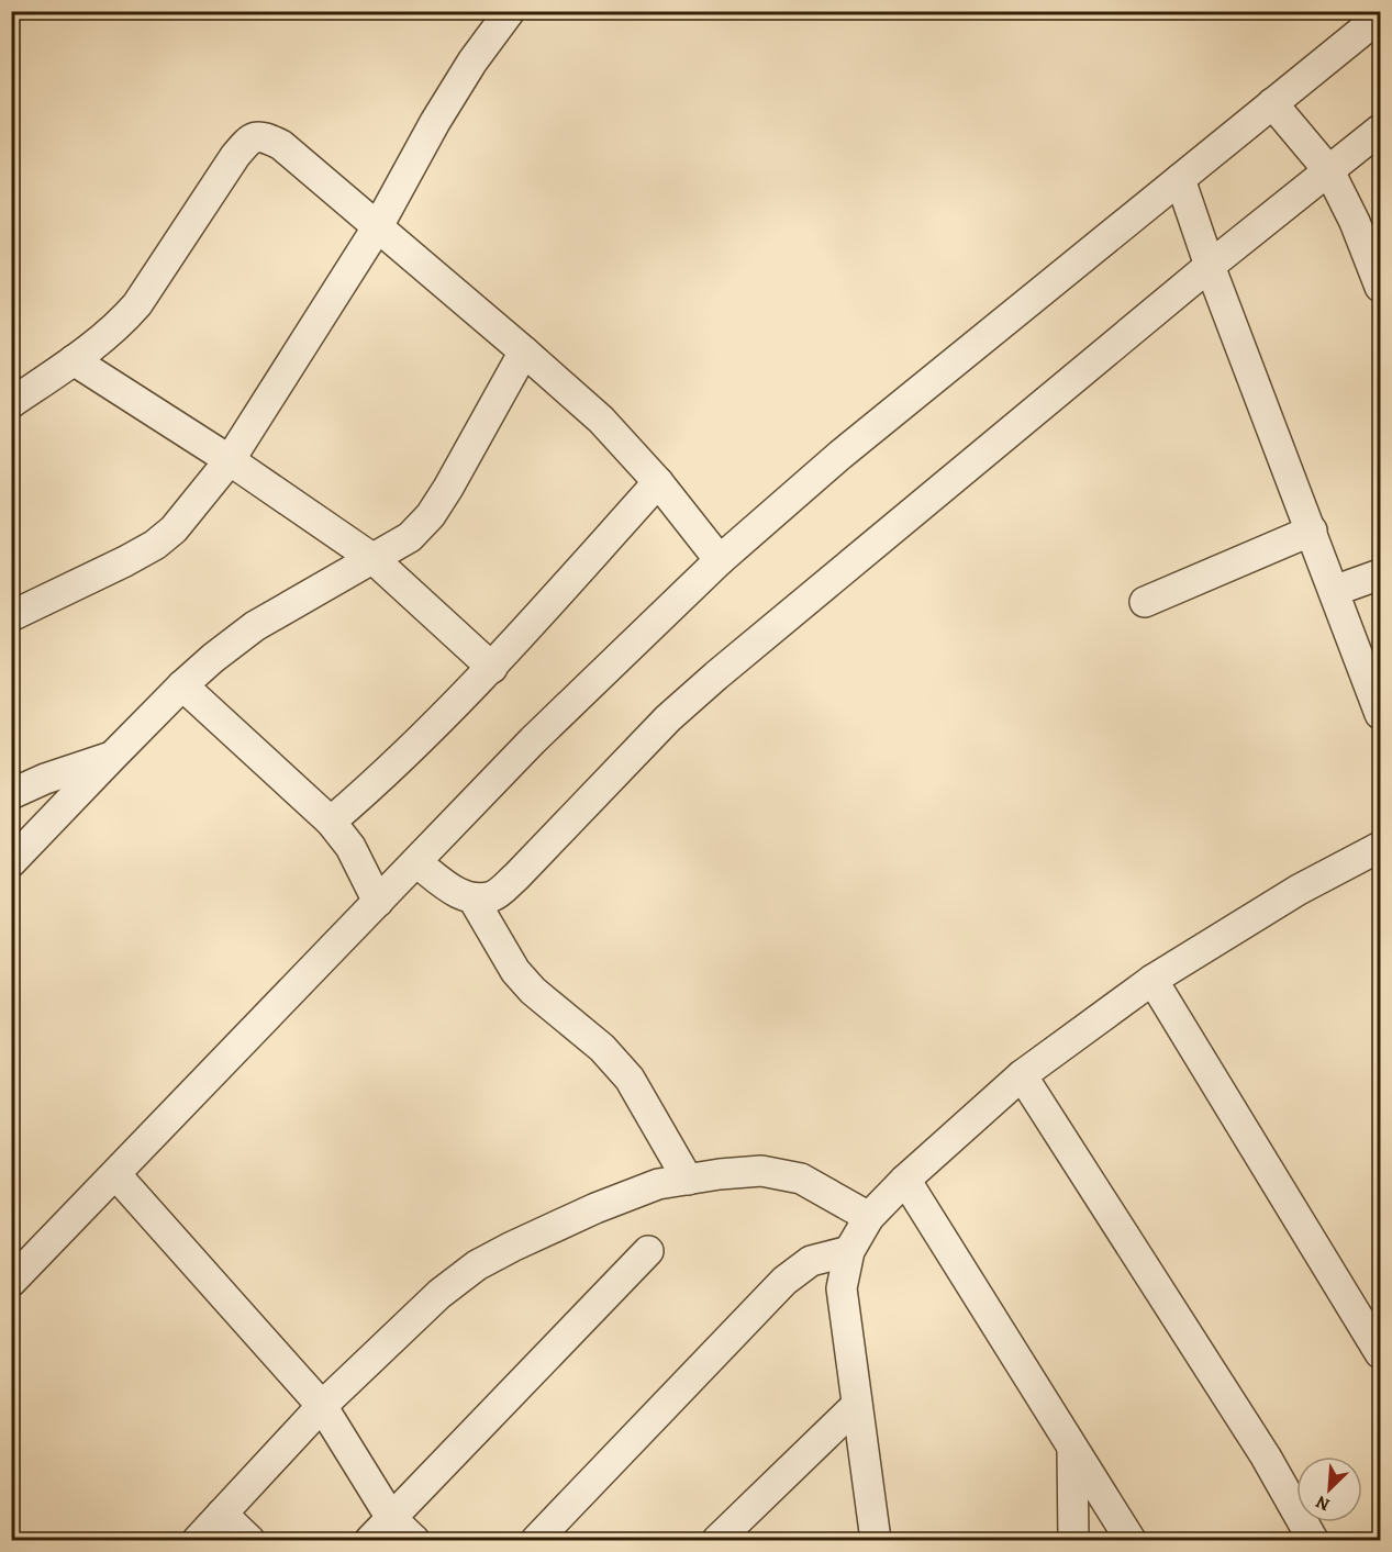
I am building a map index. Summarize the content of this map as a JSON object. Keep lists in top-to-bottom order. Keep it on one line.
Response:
{"north":"bottom left"}
